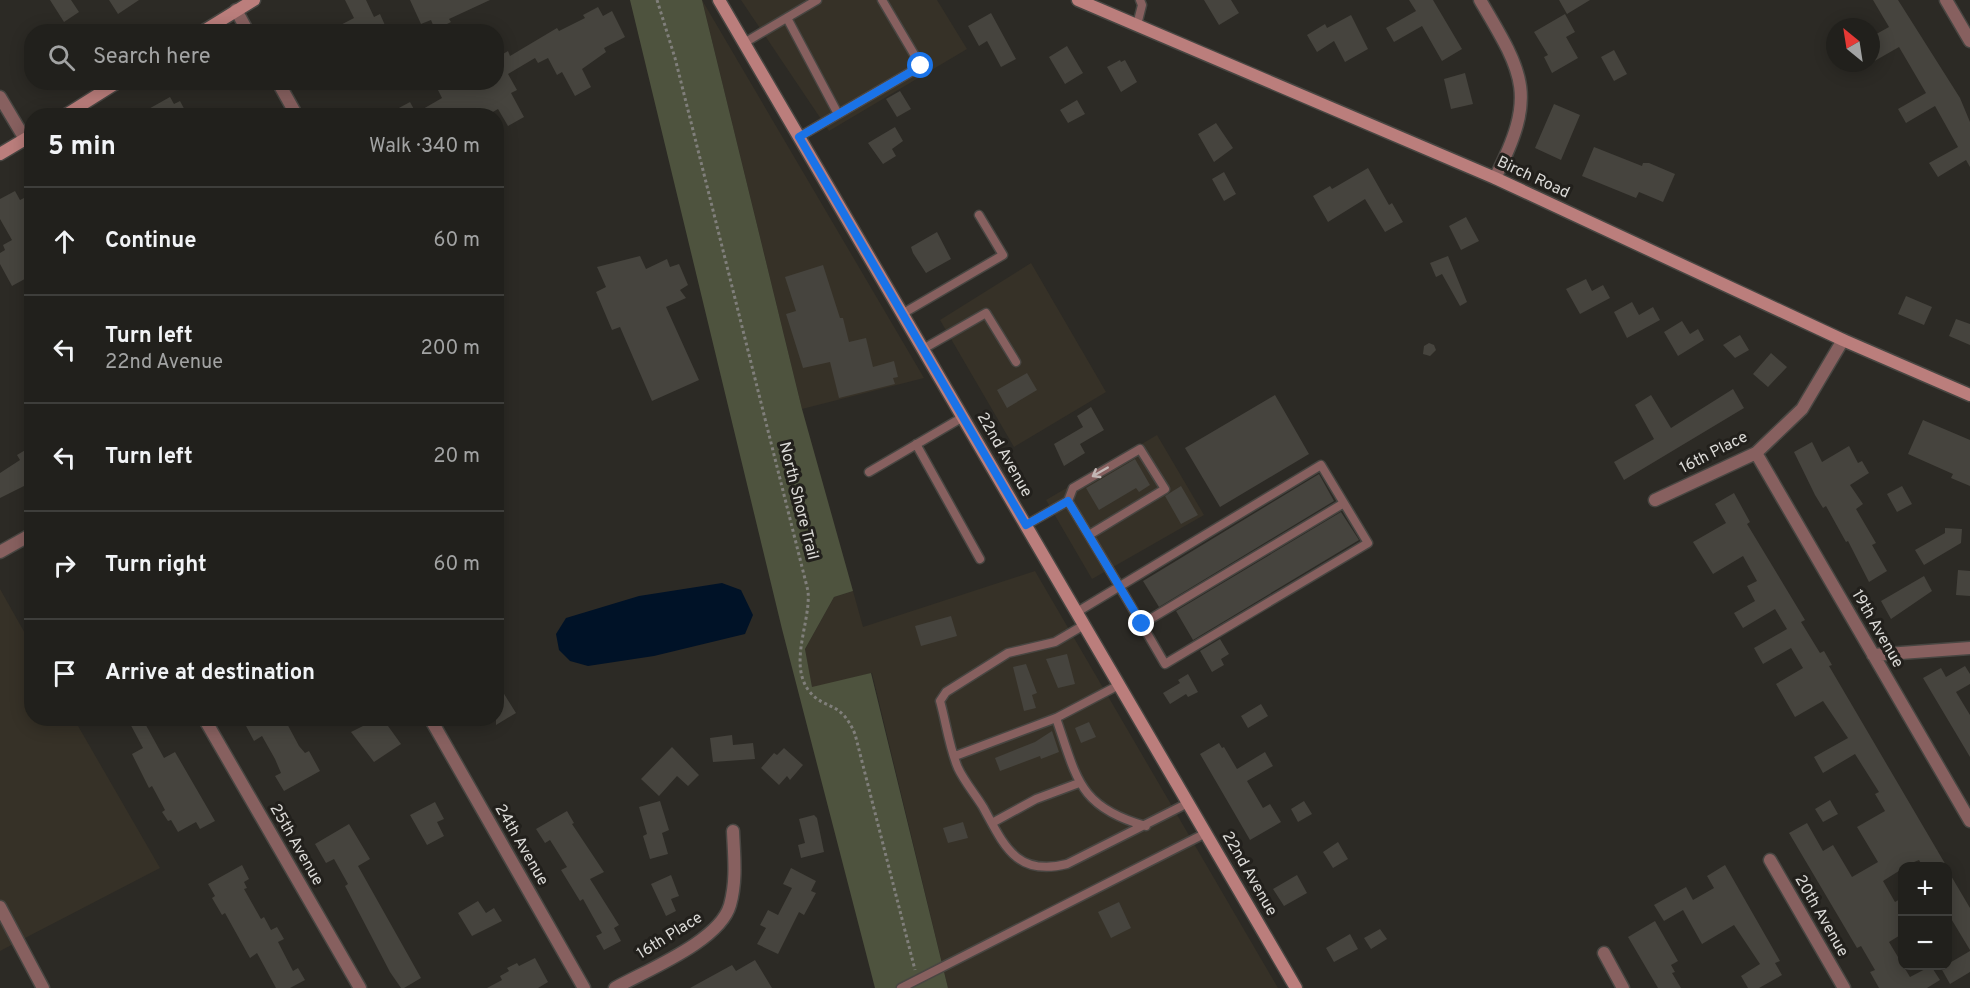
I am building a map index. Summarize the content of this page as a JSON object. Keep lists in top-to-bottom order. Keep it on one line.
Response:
{"streets":{"street":["Birch Road","16th Place","22nd Avenue","19th Avenue","25th Avenue","24th Avenue","20th Avenue"],"path":["North Shore Trail"]},"crossings":[["Birch Road","16th Place"],["16th Place","19th Avenue"]],"north":"top left","page":{"search":"Search here","heading":["5 min","Walk · 340 m"],"list":[["Continue","60 m"],["Turn left","22nd Avenue","200 m"],["Turn left","20 m"],["Turn right","60 m"],"Arrive at destination"],"map_buttons":["+","−"]}}
